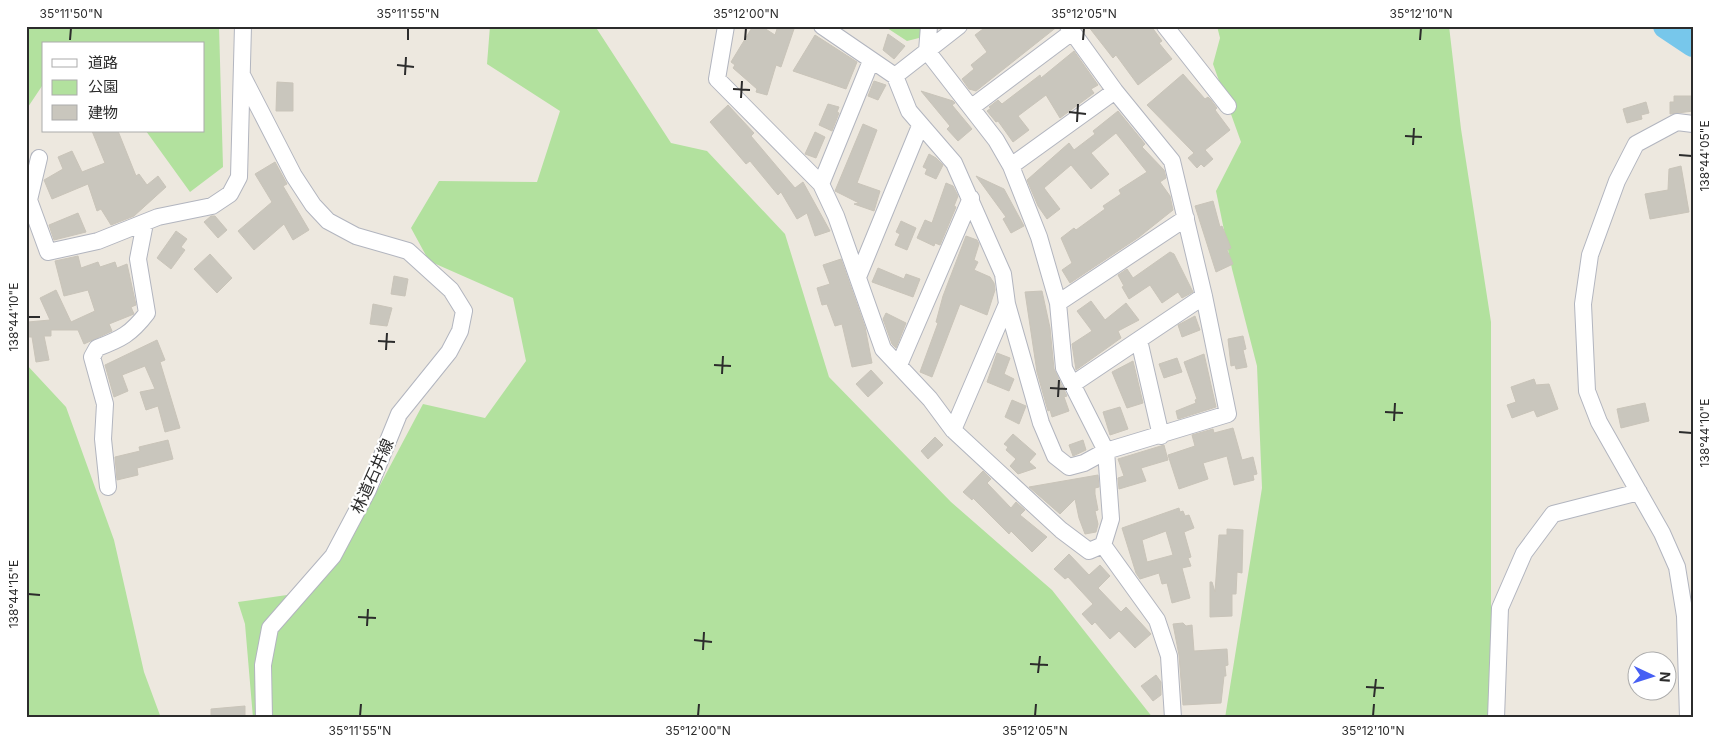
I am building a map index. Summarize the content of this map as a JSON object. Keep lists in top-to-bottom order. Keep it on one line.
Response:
{"streets":{"street":["林道石井線"]},"legend":["道路","公園","建物"],"north":"right","coordinates":["35°11'50\"N","35°11'55\"N","35°12'00\"N","35°12'05\"N","35°12'10\"N","138°44'05\"E","138°44'10\"E","138°44'15\"E"]}
